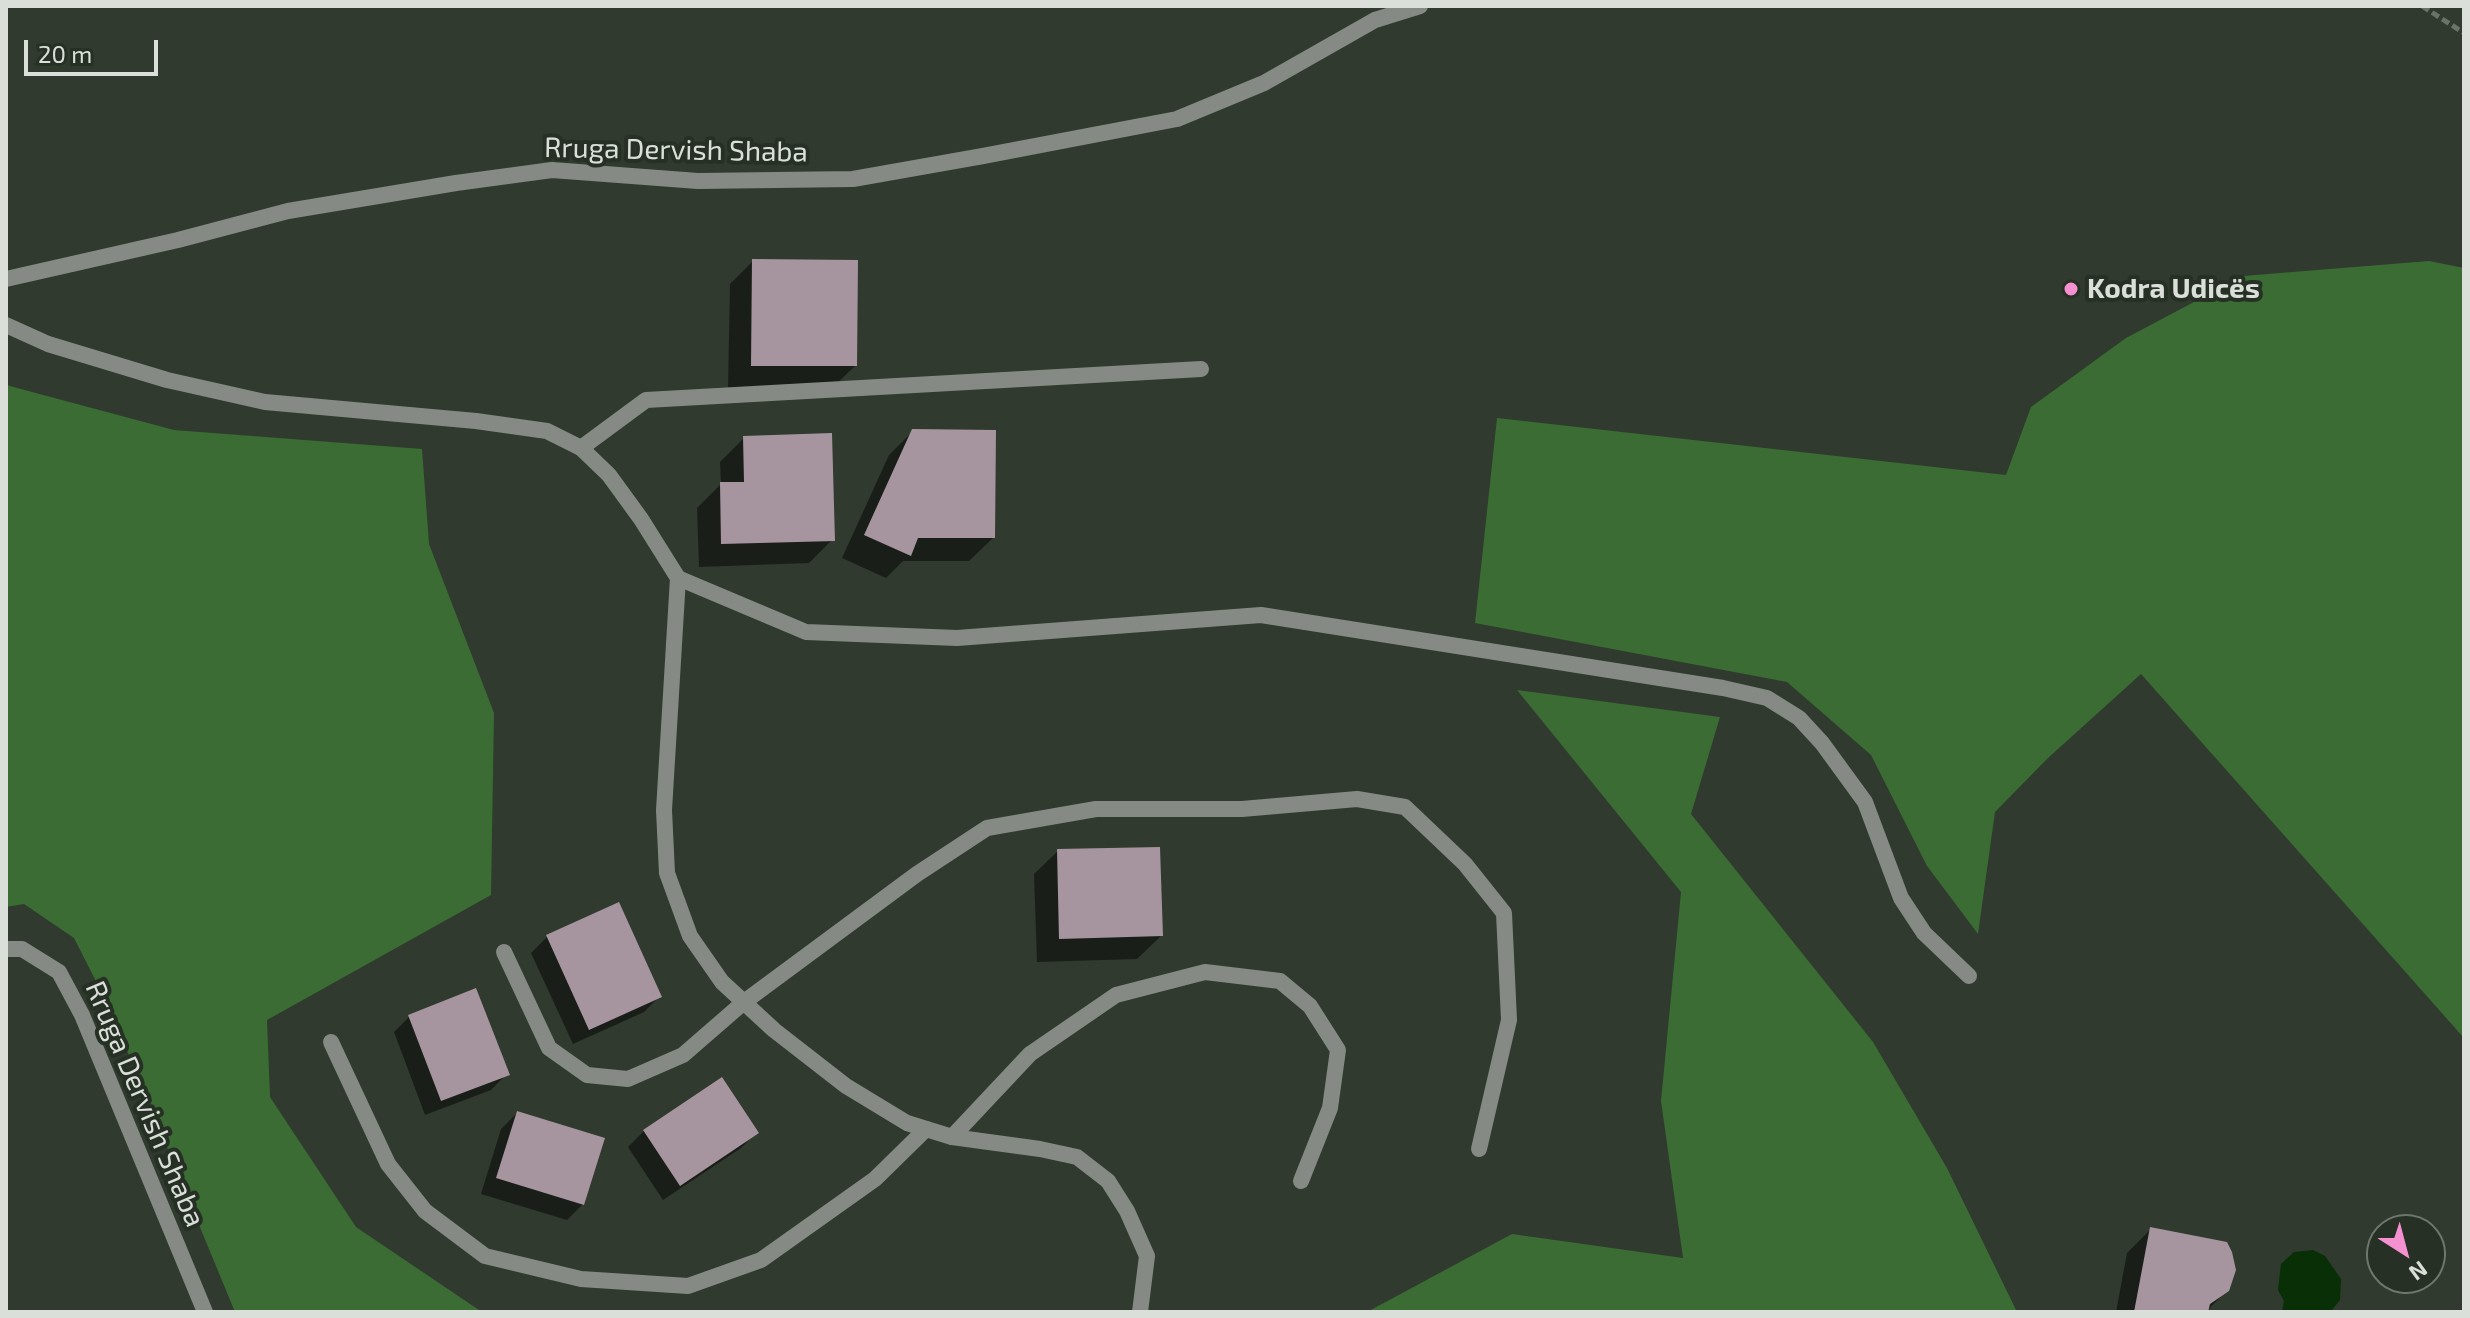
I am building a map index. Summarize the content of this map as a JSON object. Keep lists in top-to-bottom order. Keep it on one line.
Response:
{"streets":{"street":["Rruga Dervish Shaba"]},"places":["Kodra Udicës"],"scale_bar":"20 m","north":"bottom right"}
